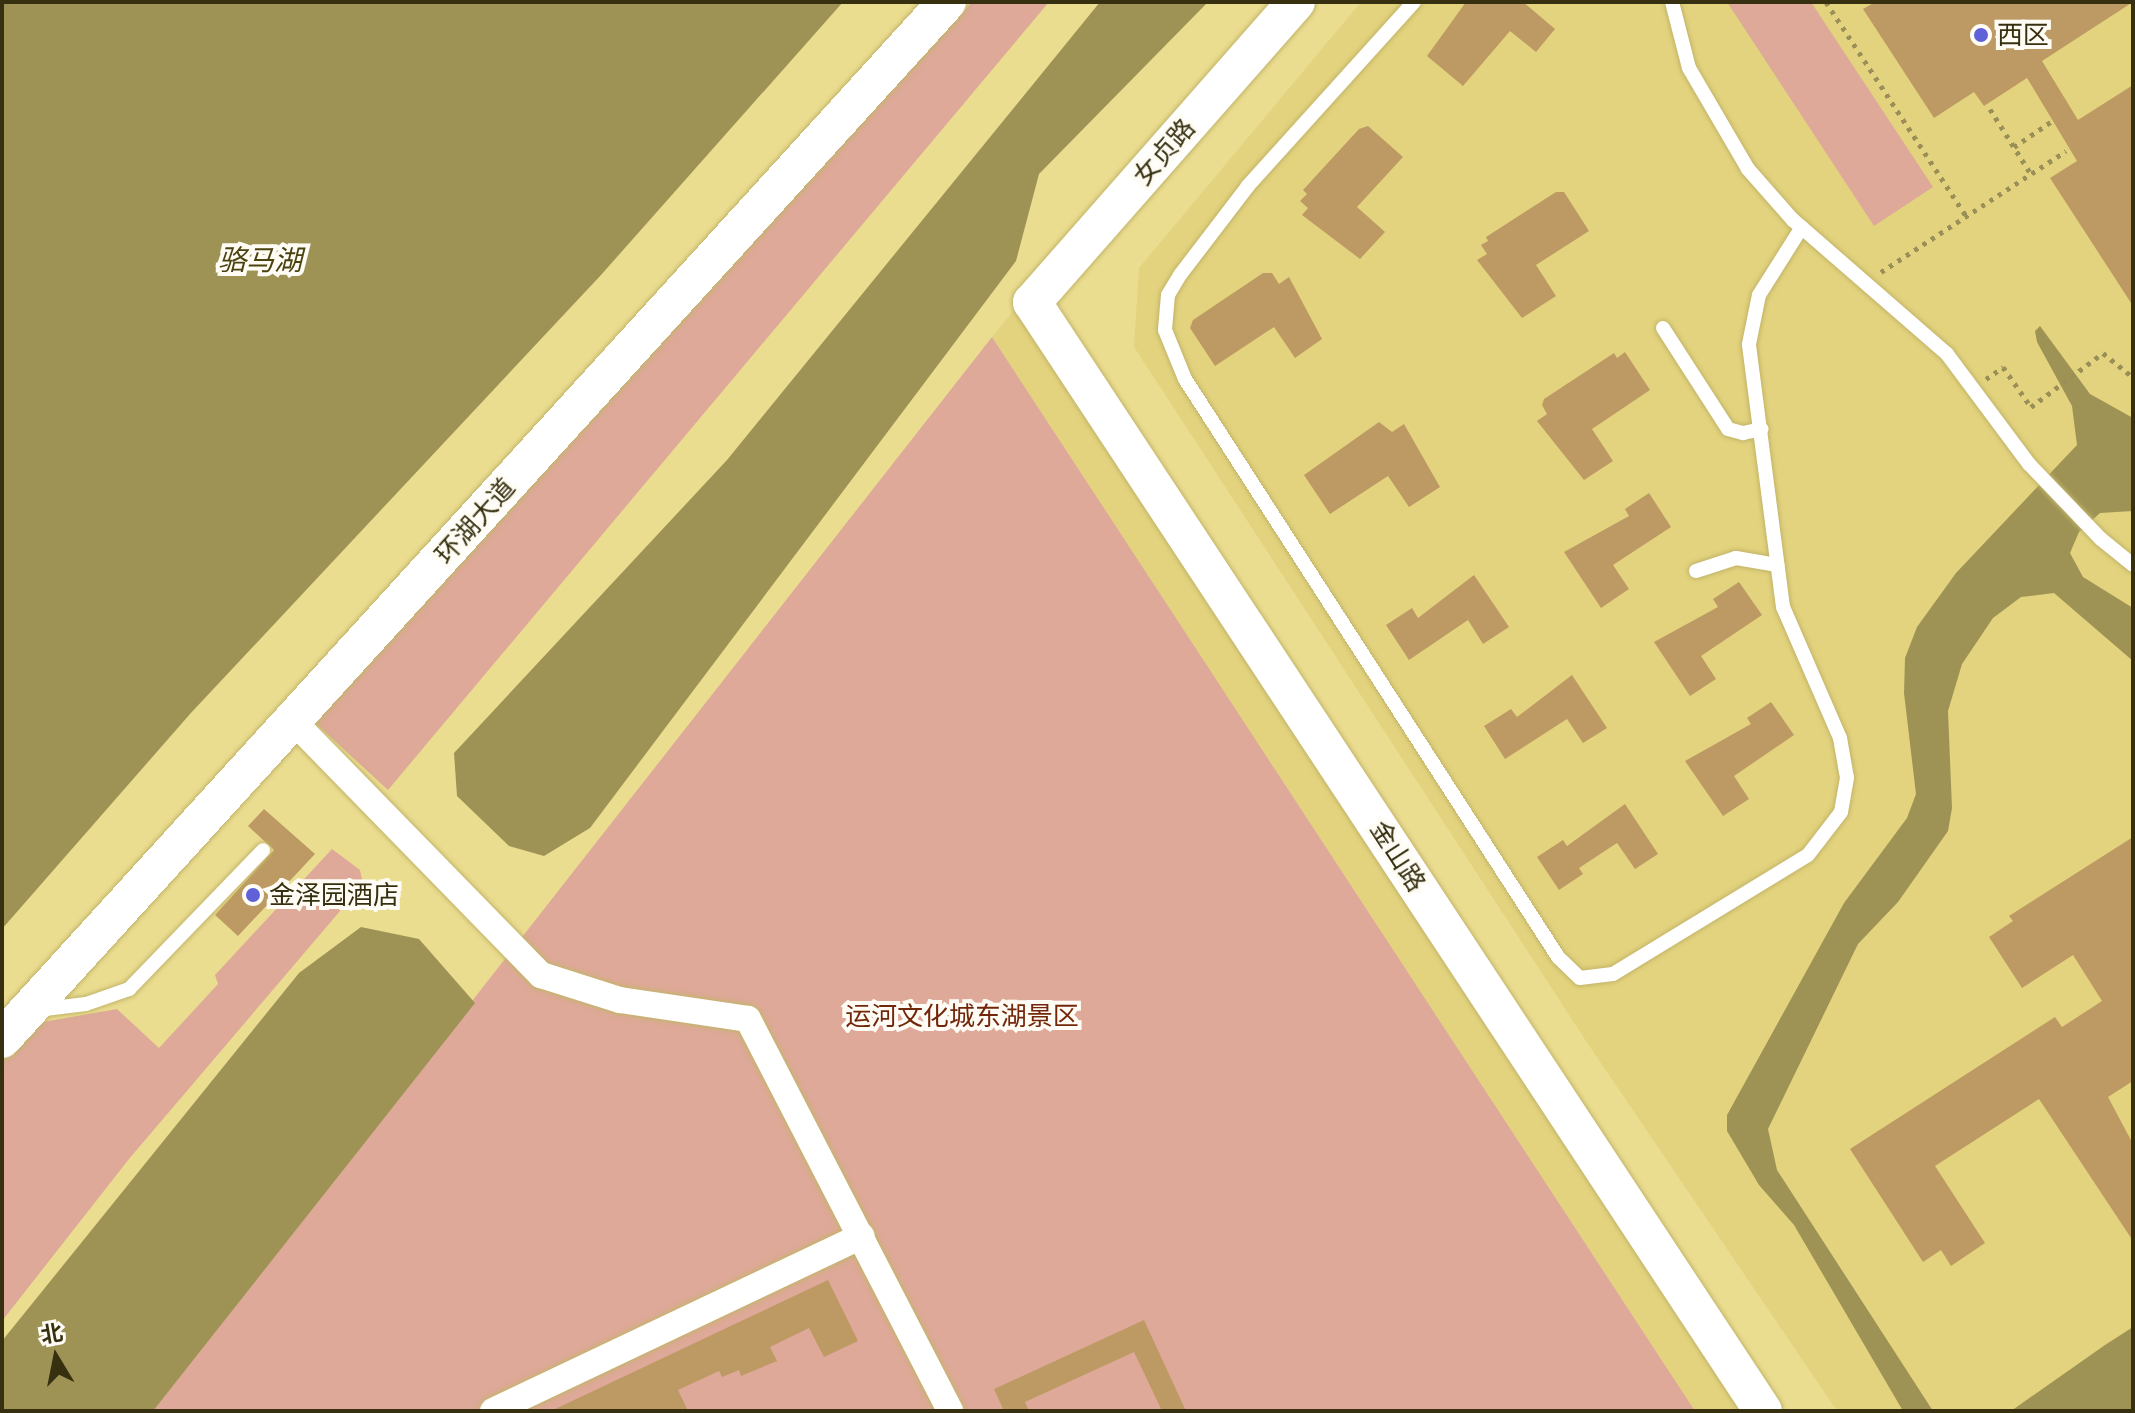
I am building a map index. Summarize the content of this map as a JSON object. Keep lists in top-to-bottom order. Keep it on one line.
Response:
{"streets":{"street":["女贞路","环湖大道","金山路"]},"crossings":[["女贞路","金山路"]],"water":["骆马湖"],"parks":["运河文化城东湖景区"],"places":["西区","金泽园酒店"],"north":"top"}
